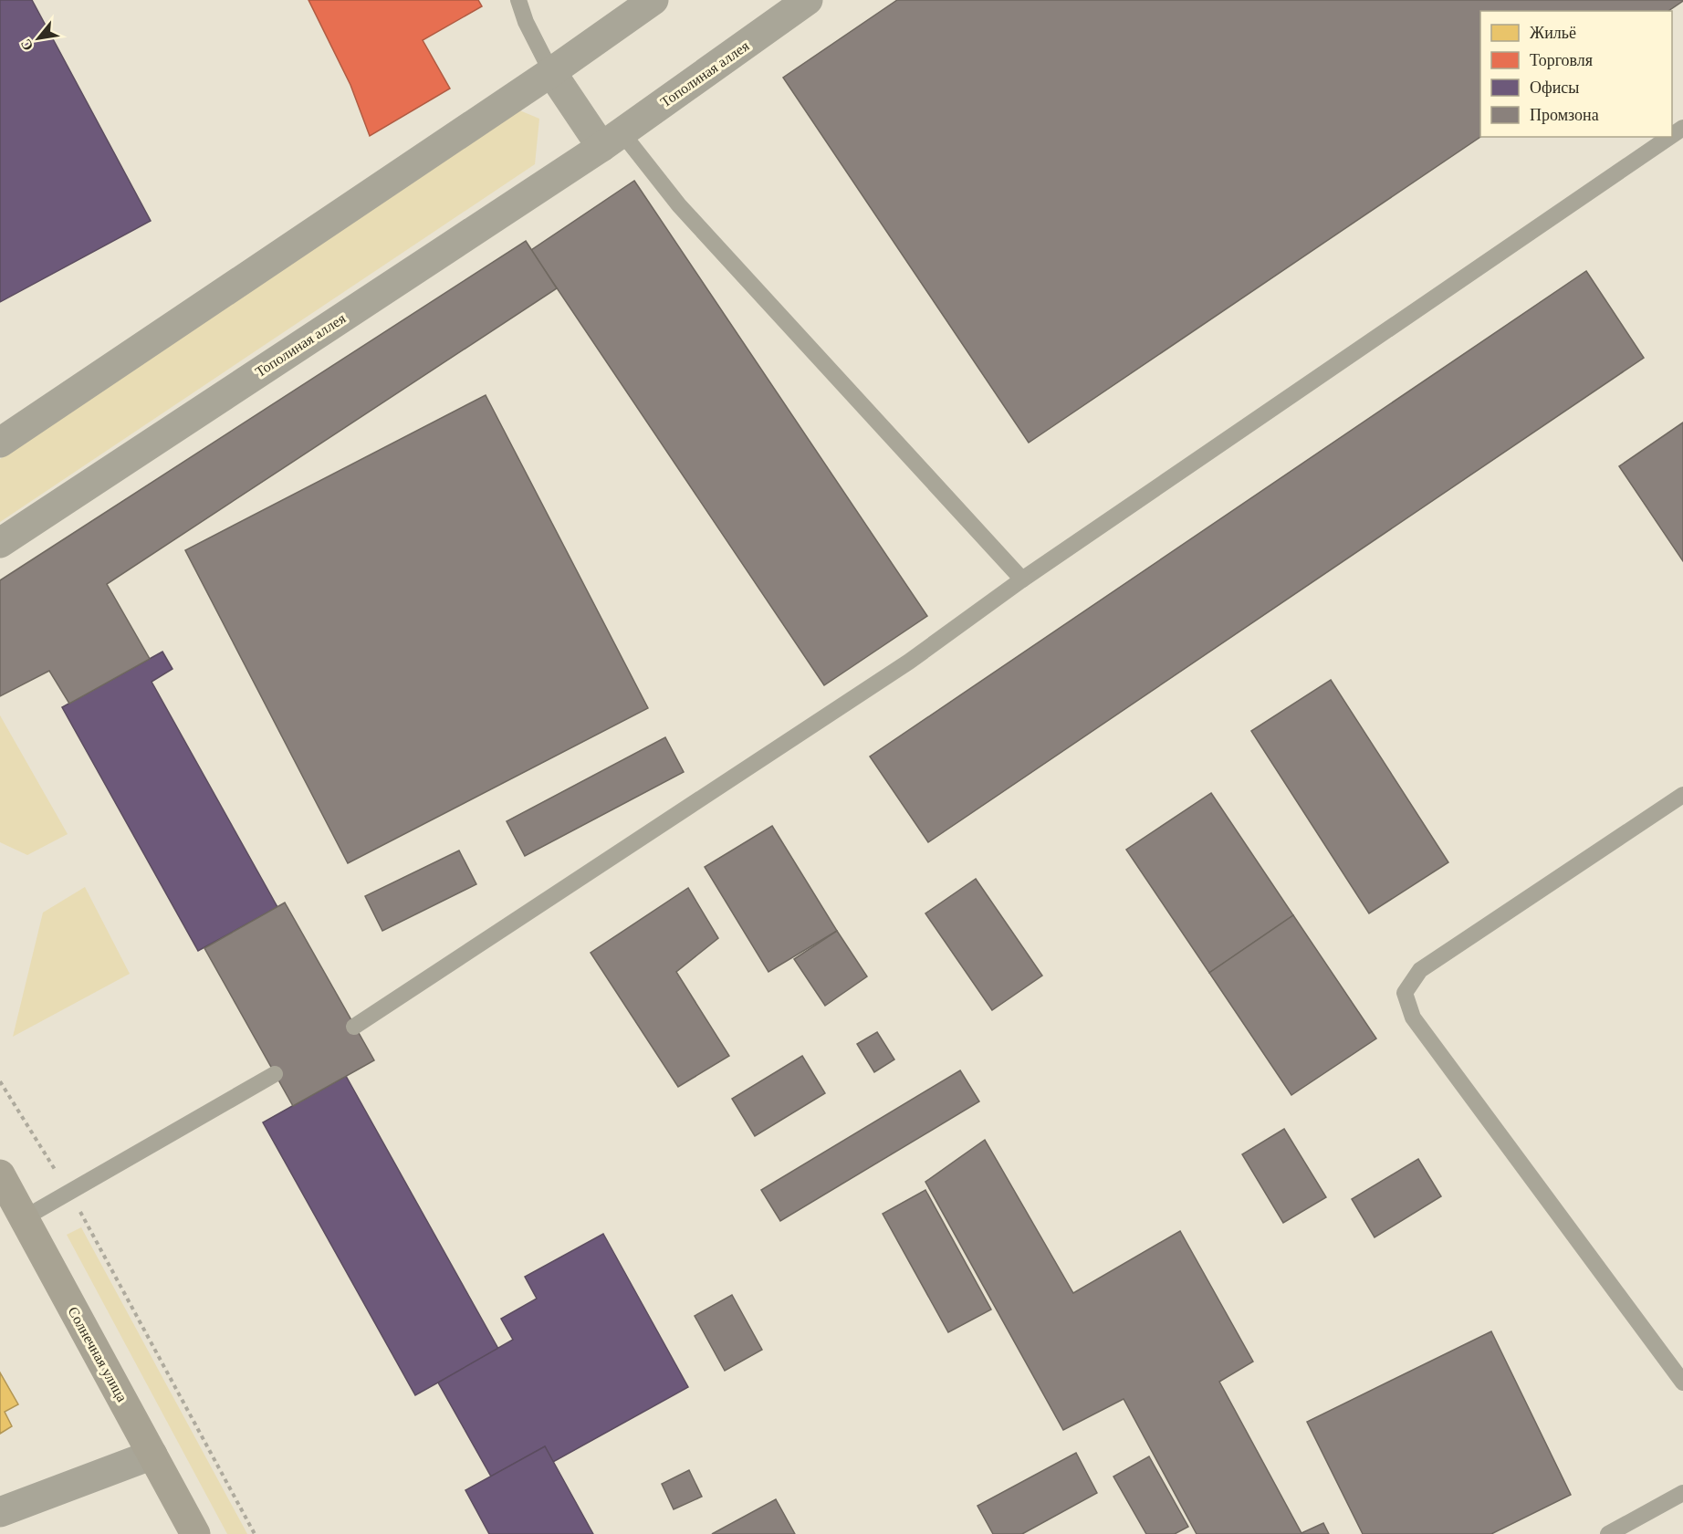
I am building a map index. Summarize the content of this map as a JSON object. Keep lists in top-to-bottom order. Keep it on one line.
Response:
{"streets":{"main road":["Солнечная улица"],"street":["Тополиная аллея"]},"legend":["Жильё","Торговля","Офисы","Промзона"],"north":"bottom left"}
